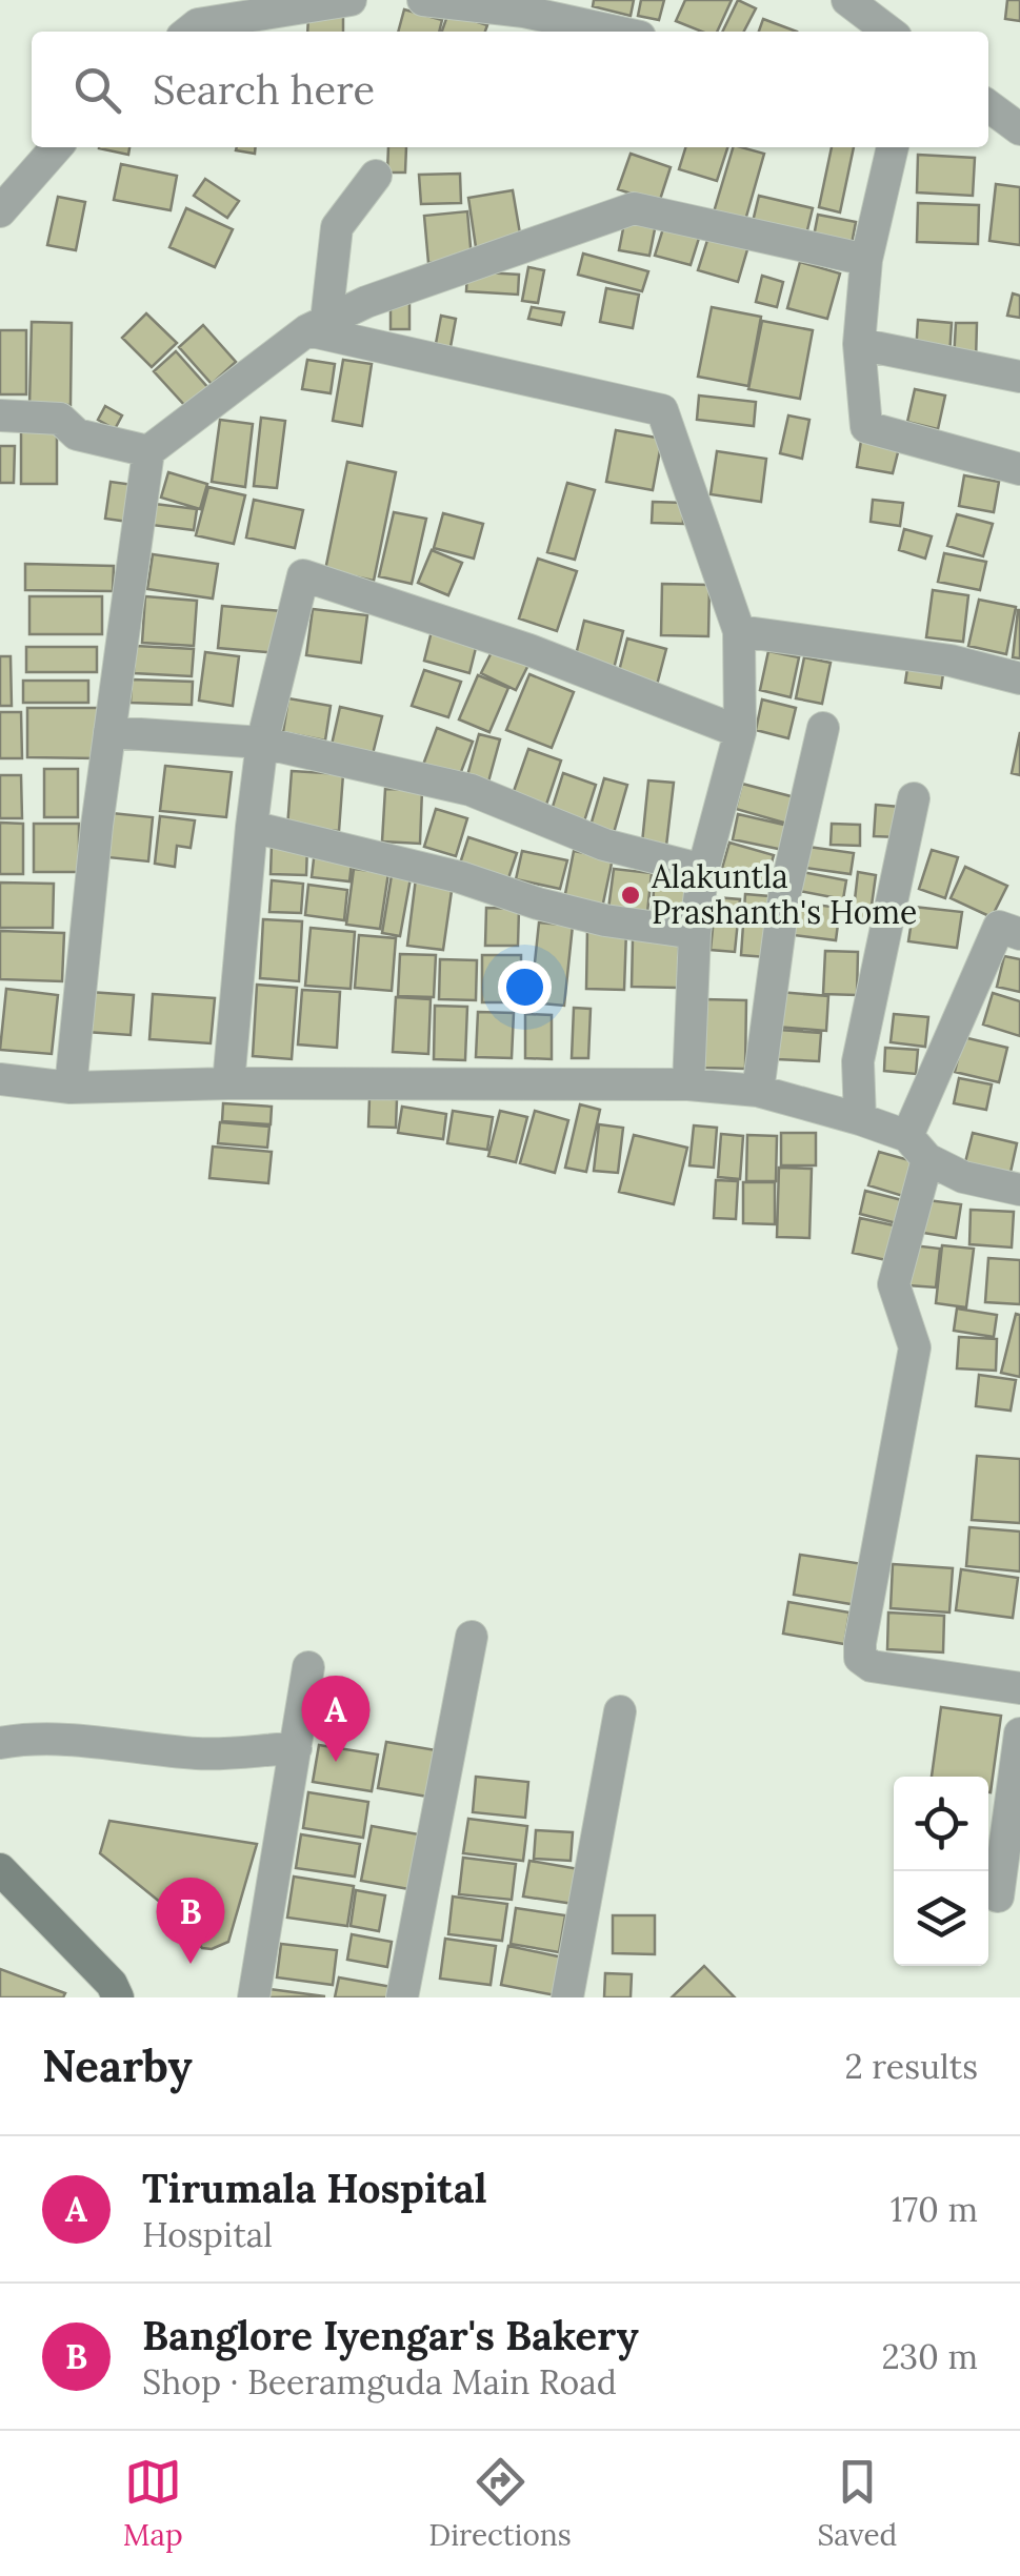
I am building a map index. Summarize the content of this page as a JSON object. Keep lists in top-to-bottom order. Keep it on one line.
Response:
{"places":["Alakuntla Prashanth's Home"],"page":{"search":"Search here","pins":["A","B"],"heading":["Nearby","2 results"],"list":[{"mark":"A","name":"Tirumala Hospital","note":"Hospital","value":"170 m"},{"mark":"B","name":"Banglore Iyengar's Bakery","note":"Shop · Beeramguda Main Road","value":"230 m"}],"nav":["Map","Directions","Saved"]}}
